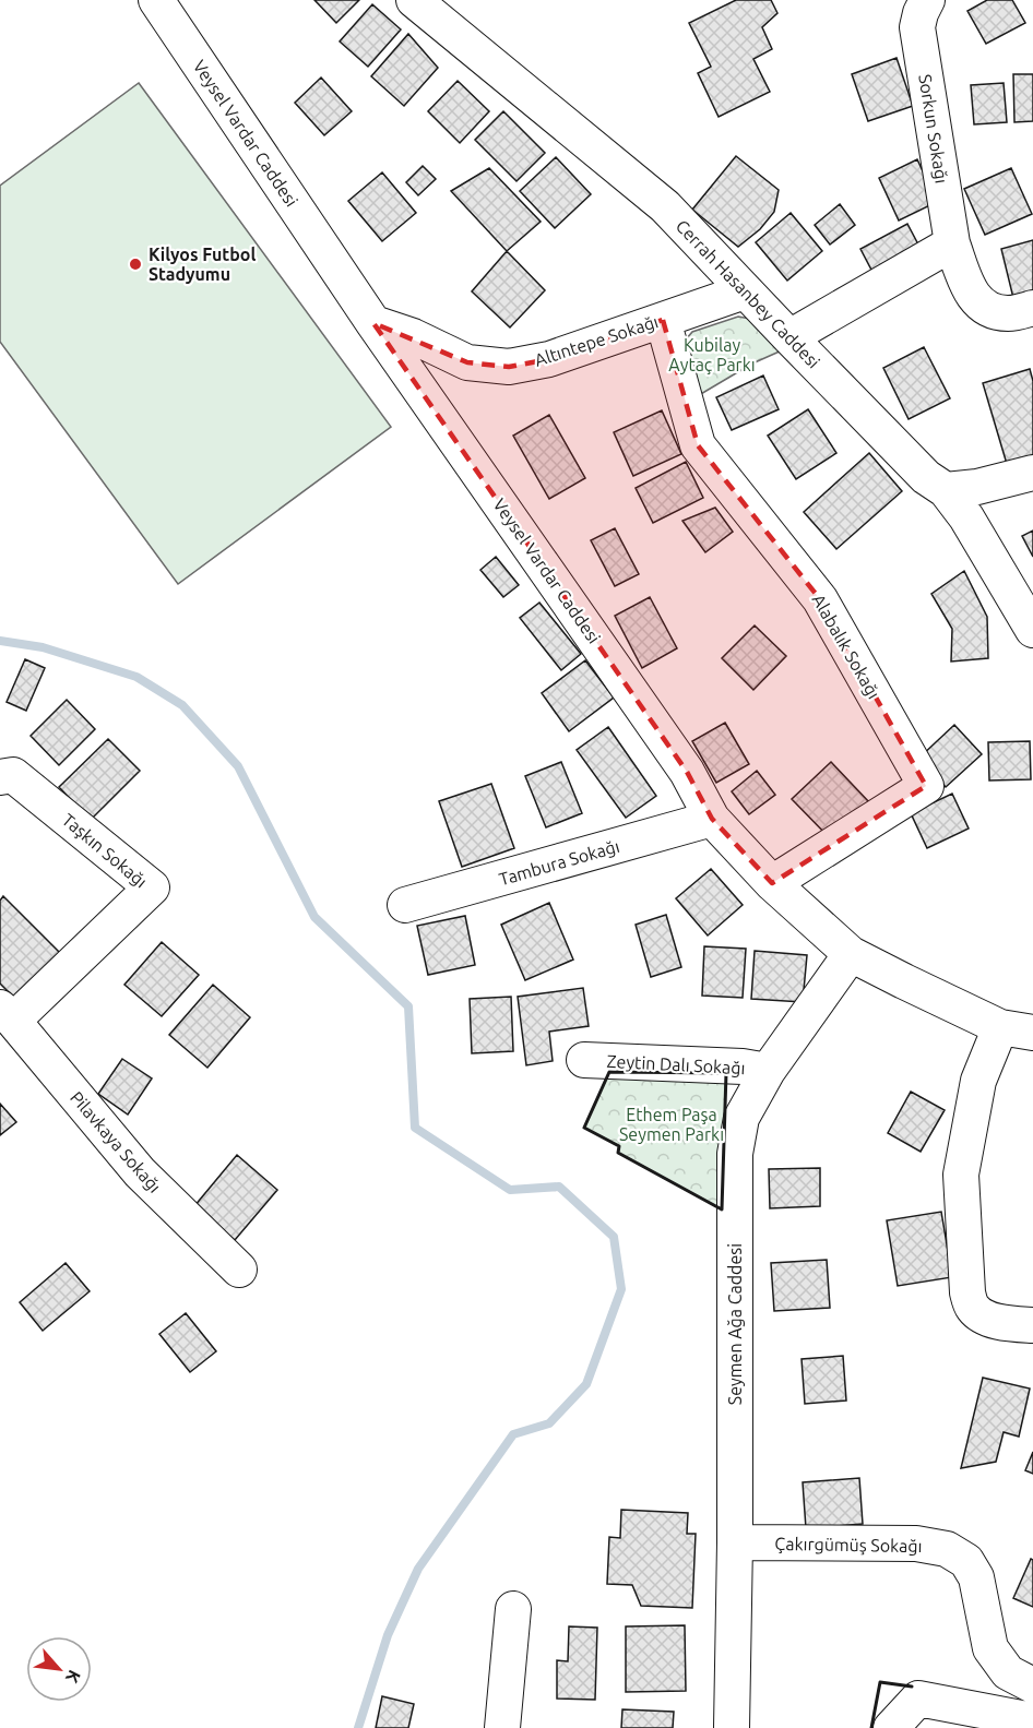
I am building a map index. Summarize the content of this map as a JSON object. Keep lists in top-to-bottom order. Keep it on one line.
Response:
{"streets":{"street":["Sorkun Sokağı","Veysel Vardar Caddesi","Cerrah Hasanbey Caddesi","Altıntepe Sokağı","Alabalık Sokağı","Taşkın Sokağı","Tambura Sokağı","Zeytin Dalı Sokağı","Pilavkaya Sokağı","Seymen Ağa Caddesi","Çakırgümüş Sokağı"]},"crossings":[["Veysel Vardar Caddesi","Altıntepe Sokağı"],["Veysel Vardar Caddesi","Alabalık Sokağı"],["Veysel Vardar Caddesi","Tambura Sokağı"],["Veysel Vardar Caddesi","Seymen Ağa Caddesi"],["Cerrah Hasanbey Caddesi","Altıntepe Sokağı"],["Altıntepe Sokağı","Alabalık Sokağı"],["Taşkın Sokağı","Pilavkaya Sokağı"],["Zeytin Dalı Sokağı","Seymen Ağa Caddesi"],["Seymen Ağa Caddesi","Çakırgümüş Sokağı"]],"parks":["Kubilay Aytaç Parkı","Ethem Paşa Seymen Parkı"],"places":["Kilyos Futbol Stadyumu"],"north":"bottom right"}
